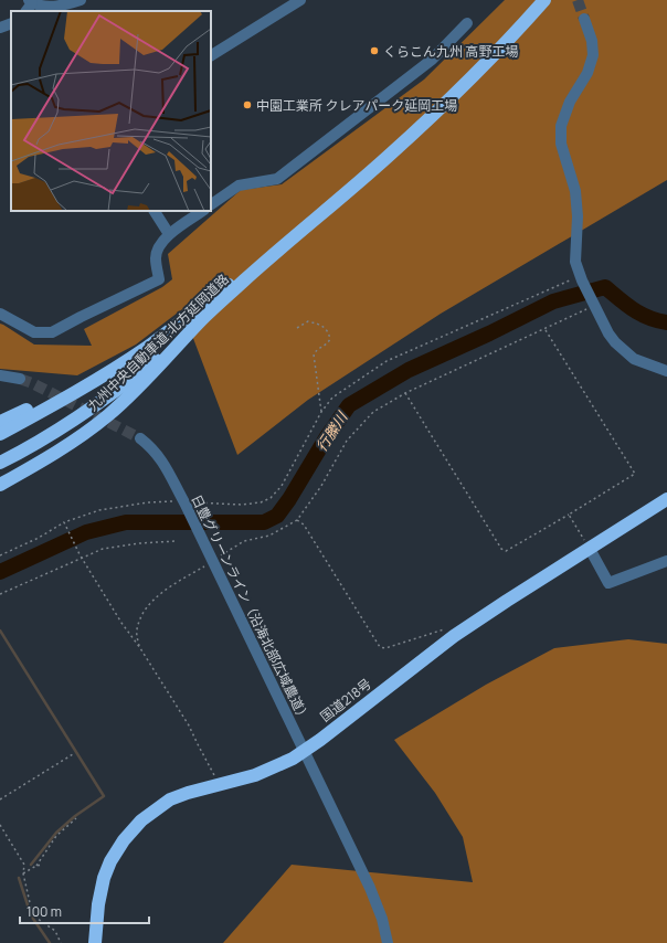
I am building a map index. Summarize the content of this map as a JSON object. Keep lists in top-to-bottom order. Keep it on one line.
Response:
{"streets":{"highway":["九州中央自動車道;北方延岡道路","国道218号"],"street":["日豊グリーンライン（沿海北部広域農道）"]},"water":["行縢川"],"places":["くらこん九州 高野工場","中園工業所 クレアパーク延岡工場"],"scale_bar":"100 m"}
